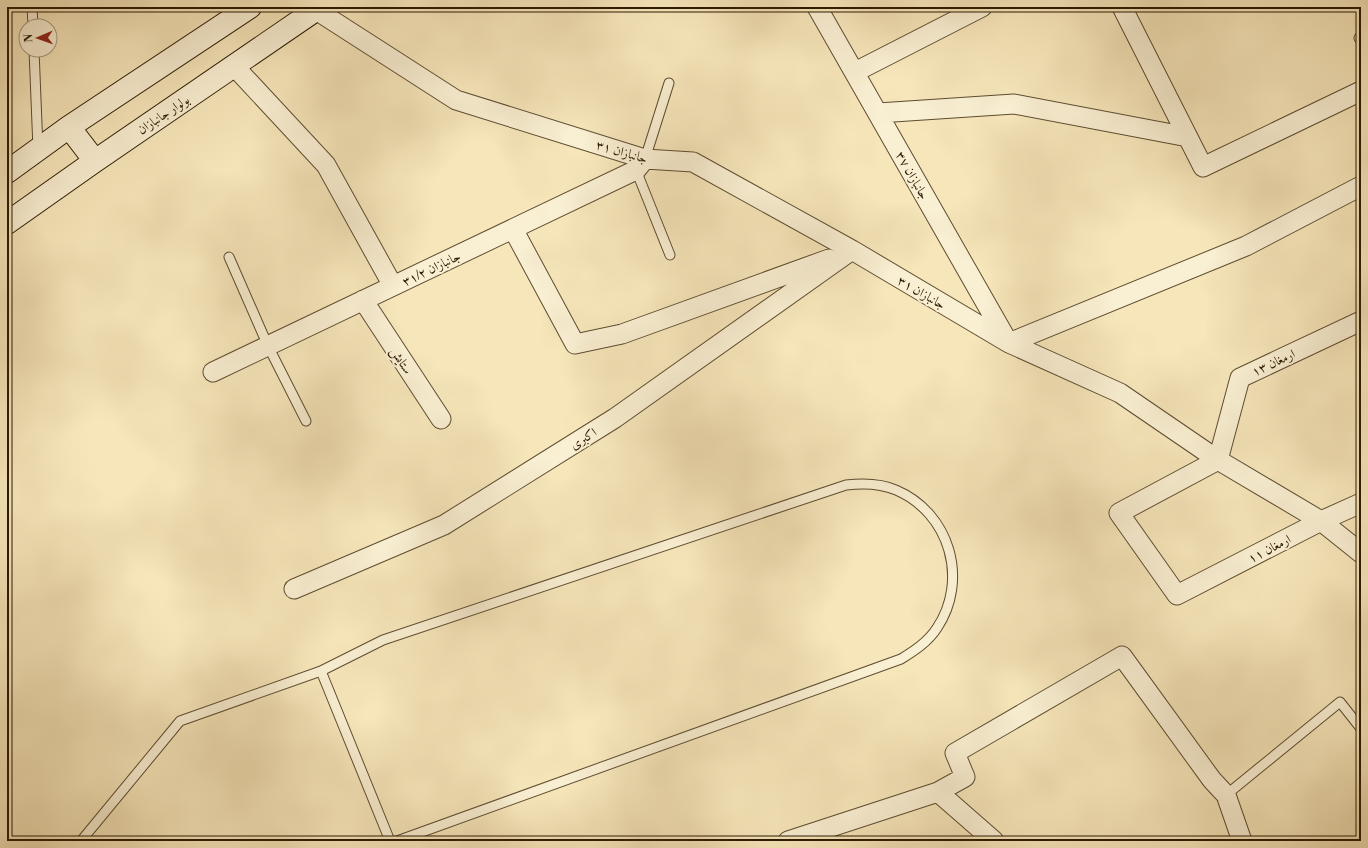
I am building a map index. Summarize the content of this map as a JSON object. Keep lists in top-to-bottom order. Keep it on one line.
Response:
{"streets":{"main road":["بولوار جانبازان"],"street":["جانبازان ۳۱","جانبازان ۳۷","جانبازان ۳۱/۲","ستایش","ارمغان ۱۳","اکبری","ارمغان ۱۱"]},"crossings":[["بولوار جانبازان","جانبازان ۳۱"],["جانبازان ۳۱","جانبازان ۳۷"],["جانبازان ۳۱","جانبازان ۳۱/۲"],["جانبازان ۳۱","ارمغان ۱۳"],["جانبازان ۳۱","اکبری"],["جانبازان ۳۱","ارمغان ۱۱"],["جانبازان ۳۱/۲","ستایش"],["ارمغان ۱۳","ارمغان ۱۱"]],"north":"left"}
